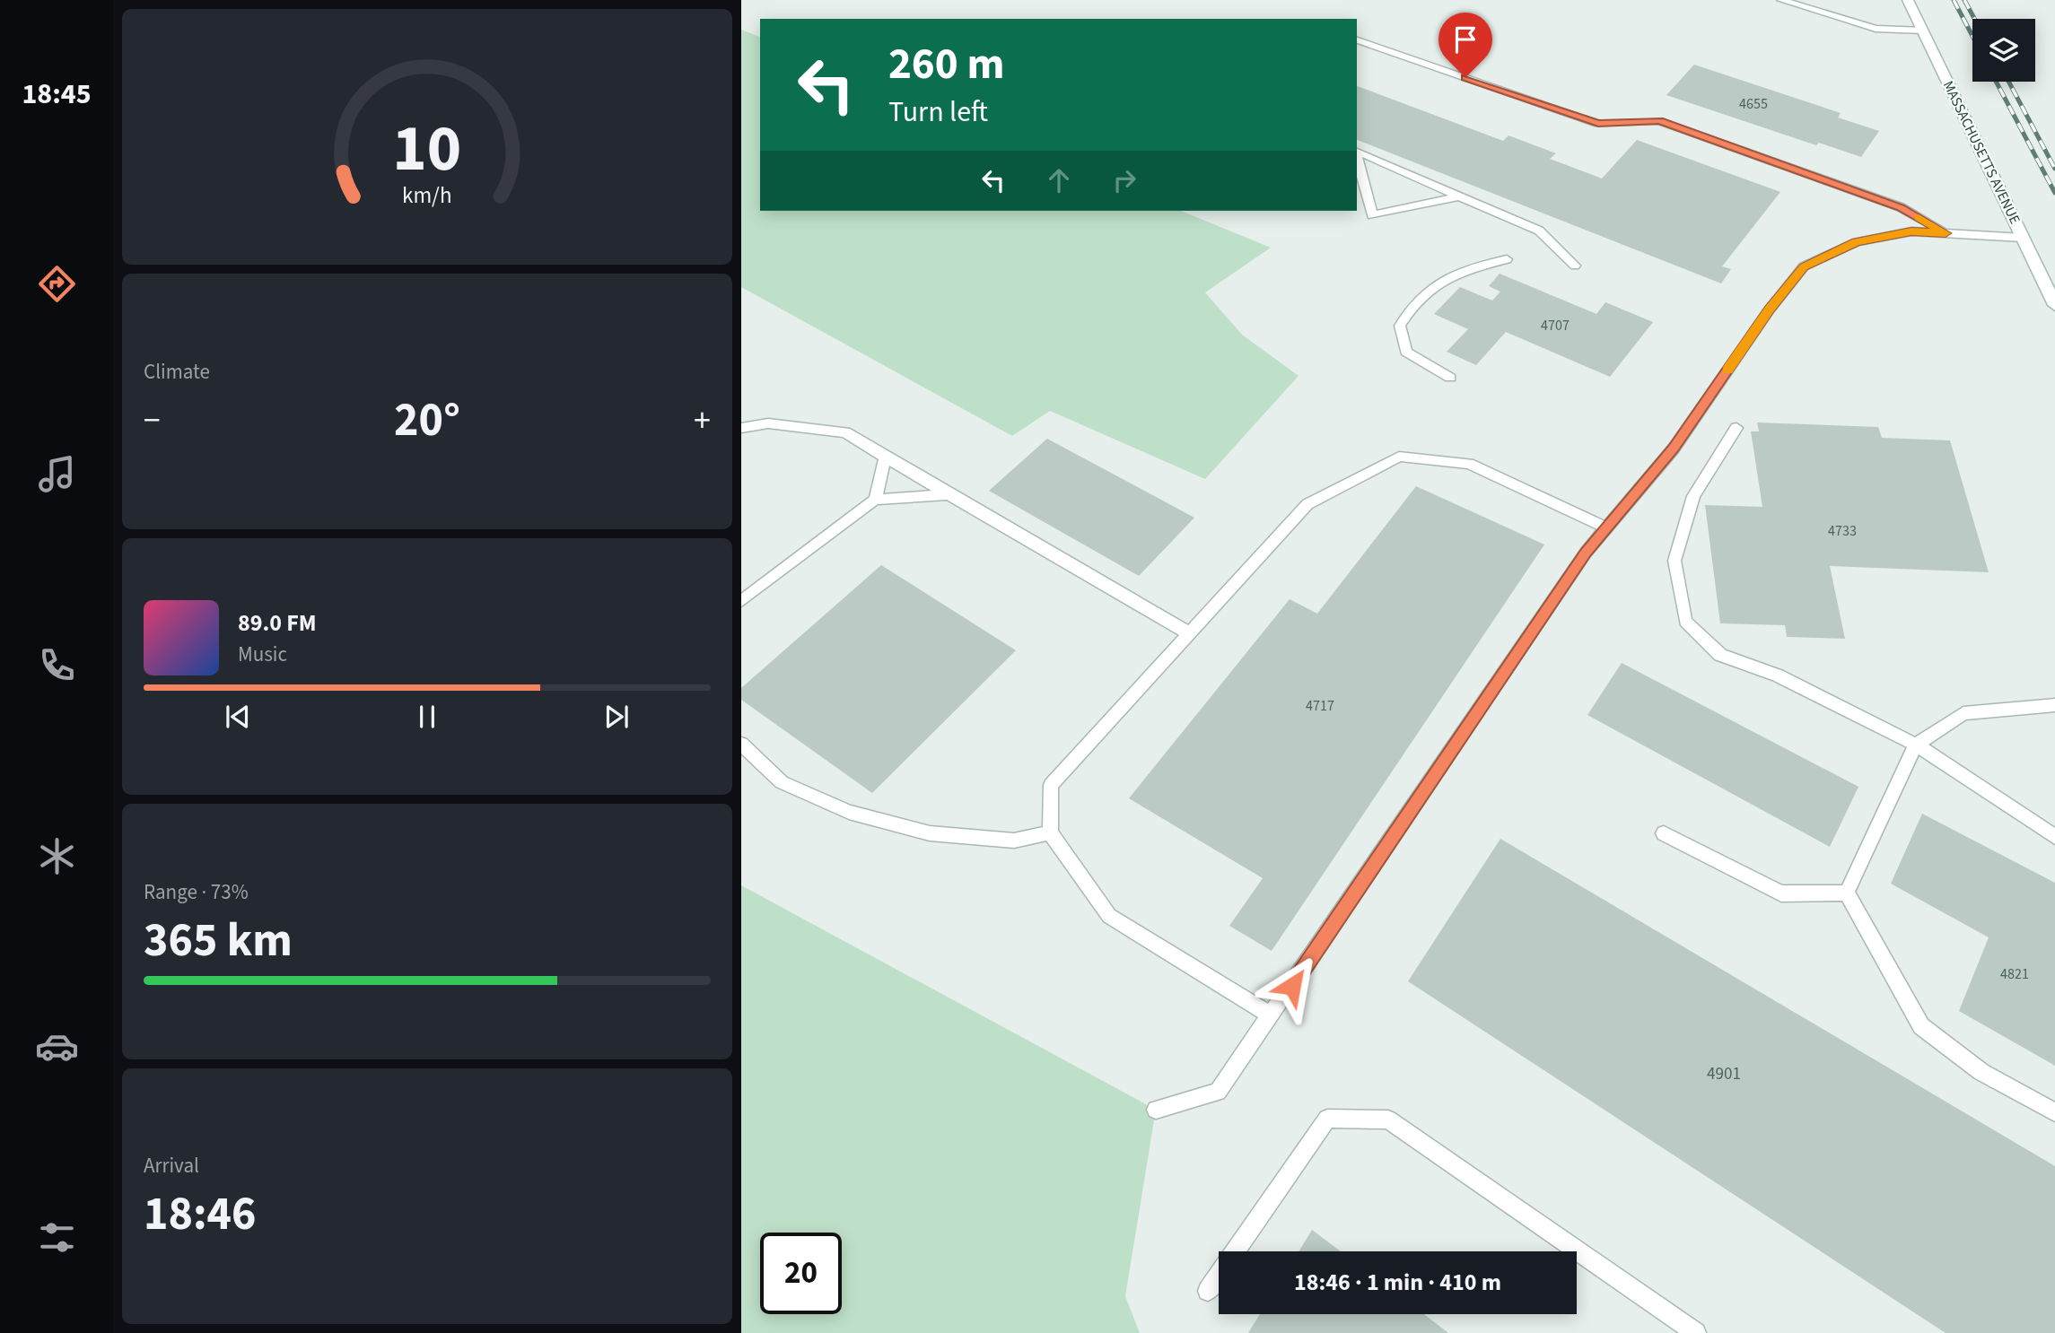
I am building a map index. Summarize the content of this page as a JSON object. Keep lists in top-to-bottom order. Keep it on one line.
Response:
{"streets":{"main road":["MASSACHUSETTS AVENUE"]},"house_numbers":["4655","4707","4733","4717","4821","4901"],"page":{"tabs":"18:45","turn":["260 m","Turn left"],"tile":["Climate",["Range · 73%","365 km"],["Arrival","18:46"]],"heat":["−","20°","+"],"song":["89.0 FM","Music"],"limit":"20","trip":"18:46 · 1 min · 410 m","gauge":["10","km/h"]}}
